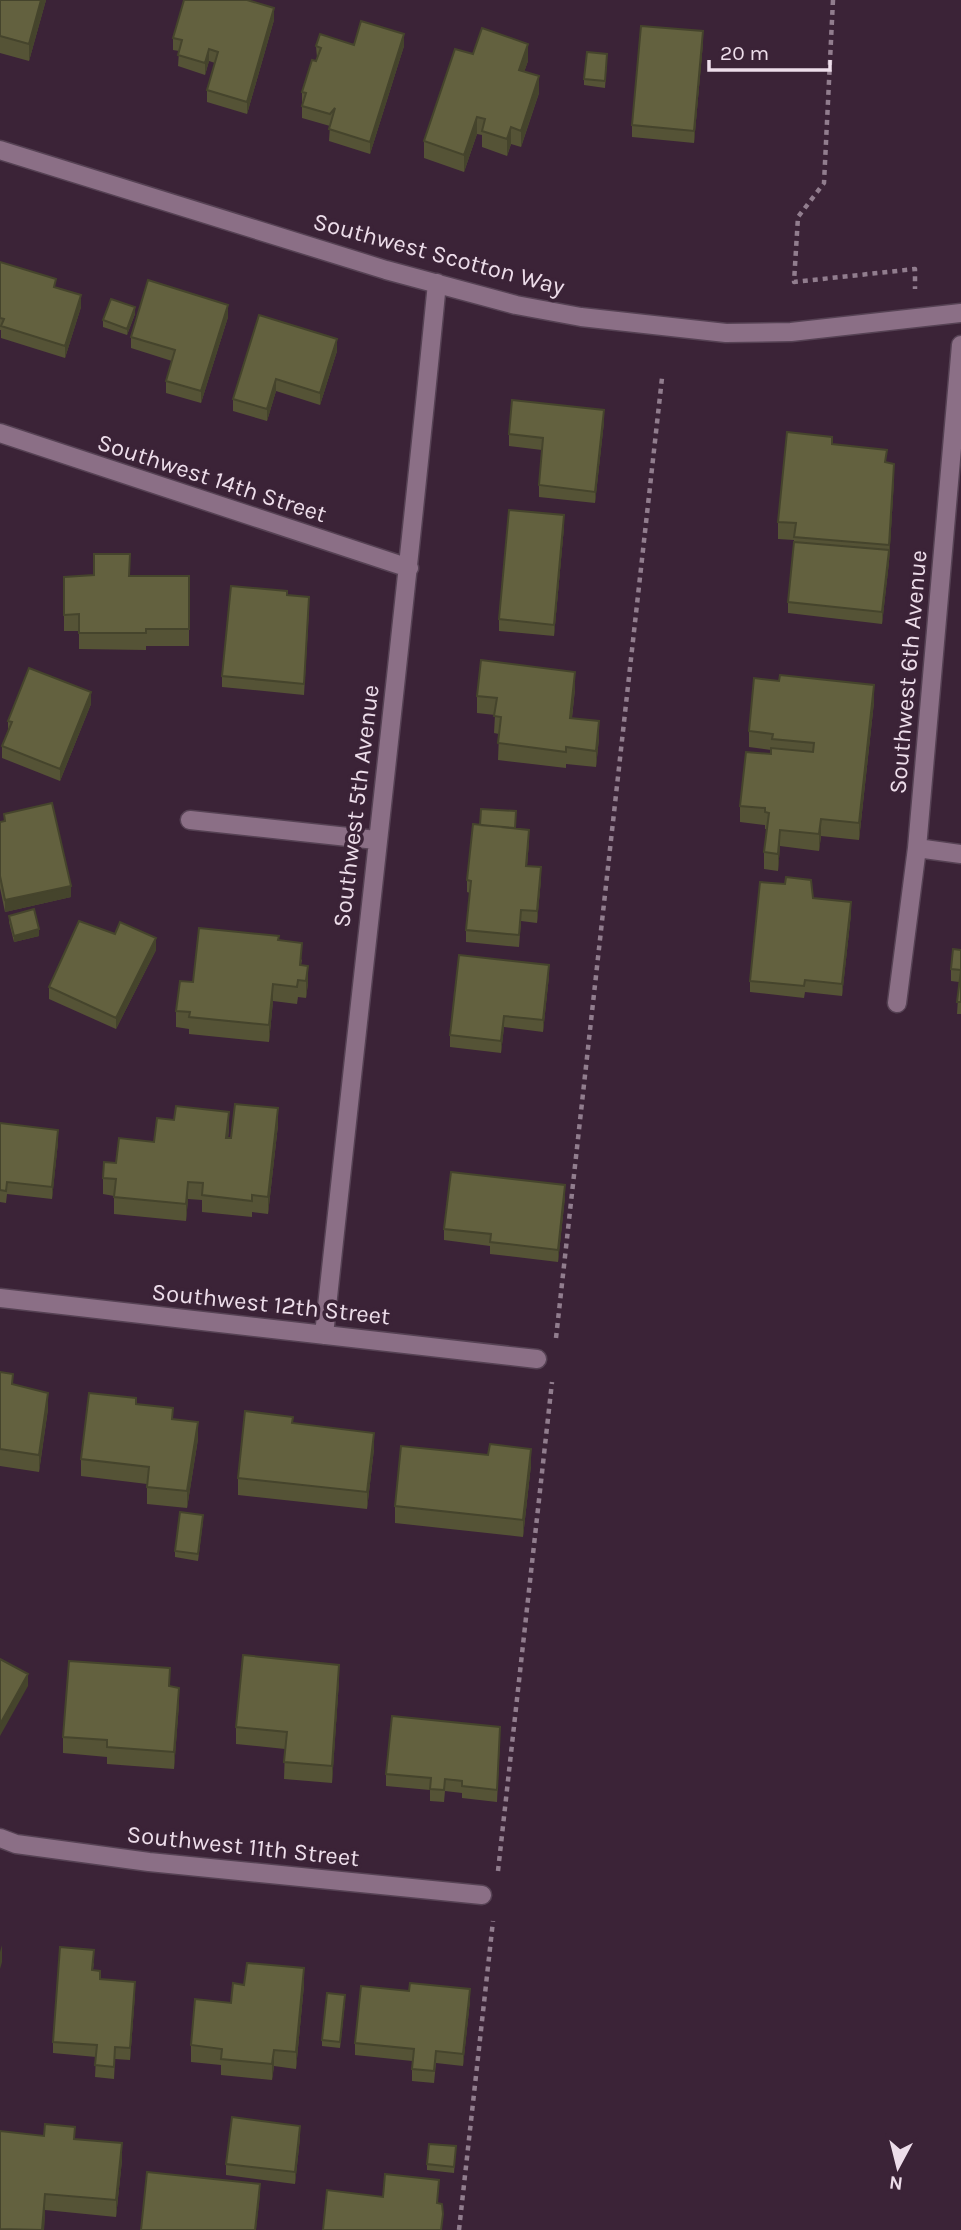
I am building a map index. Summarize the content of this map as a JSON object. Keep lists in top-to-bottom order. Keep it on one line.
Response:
{"streets":{"street":["Southwest Scotton Way","Southwest 14th Street","Southwest 6th Avenue","Southwest 5th Avenue","Southwest 12th Street","Southwest 11th Street"]},"crossings":[["Southwest Scotton Way","Southwest 5th Avenue"],["Southwest 14th Street","Southwest 5th Avenue"],["Southwest 5th Avenue","Southwest 12th Street"]],"scale_bar":"20 m","north":"bottom"}
